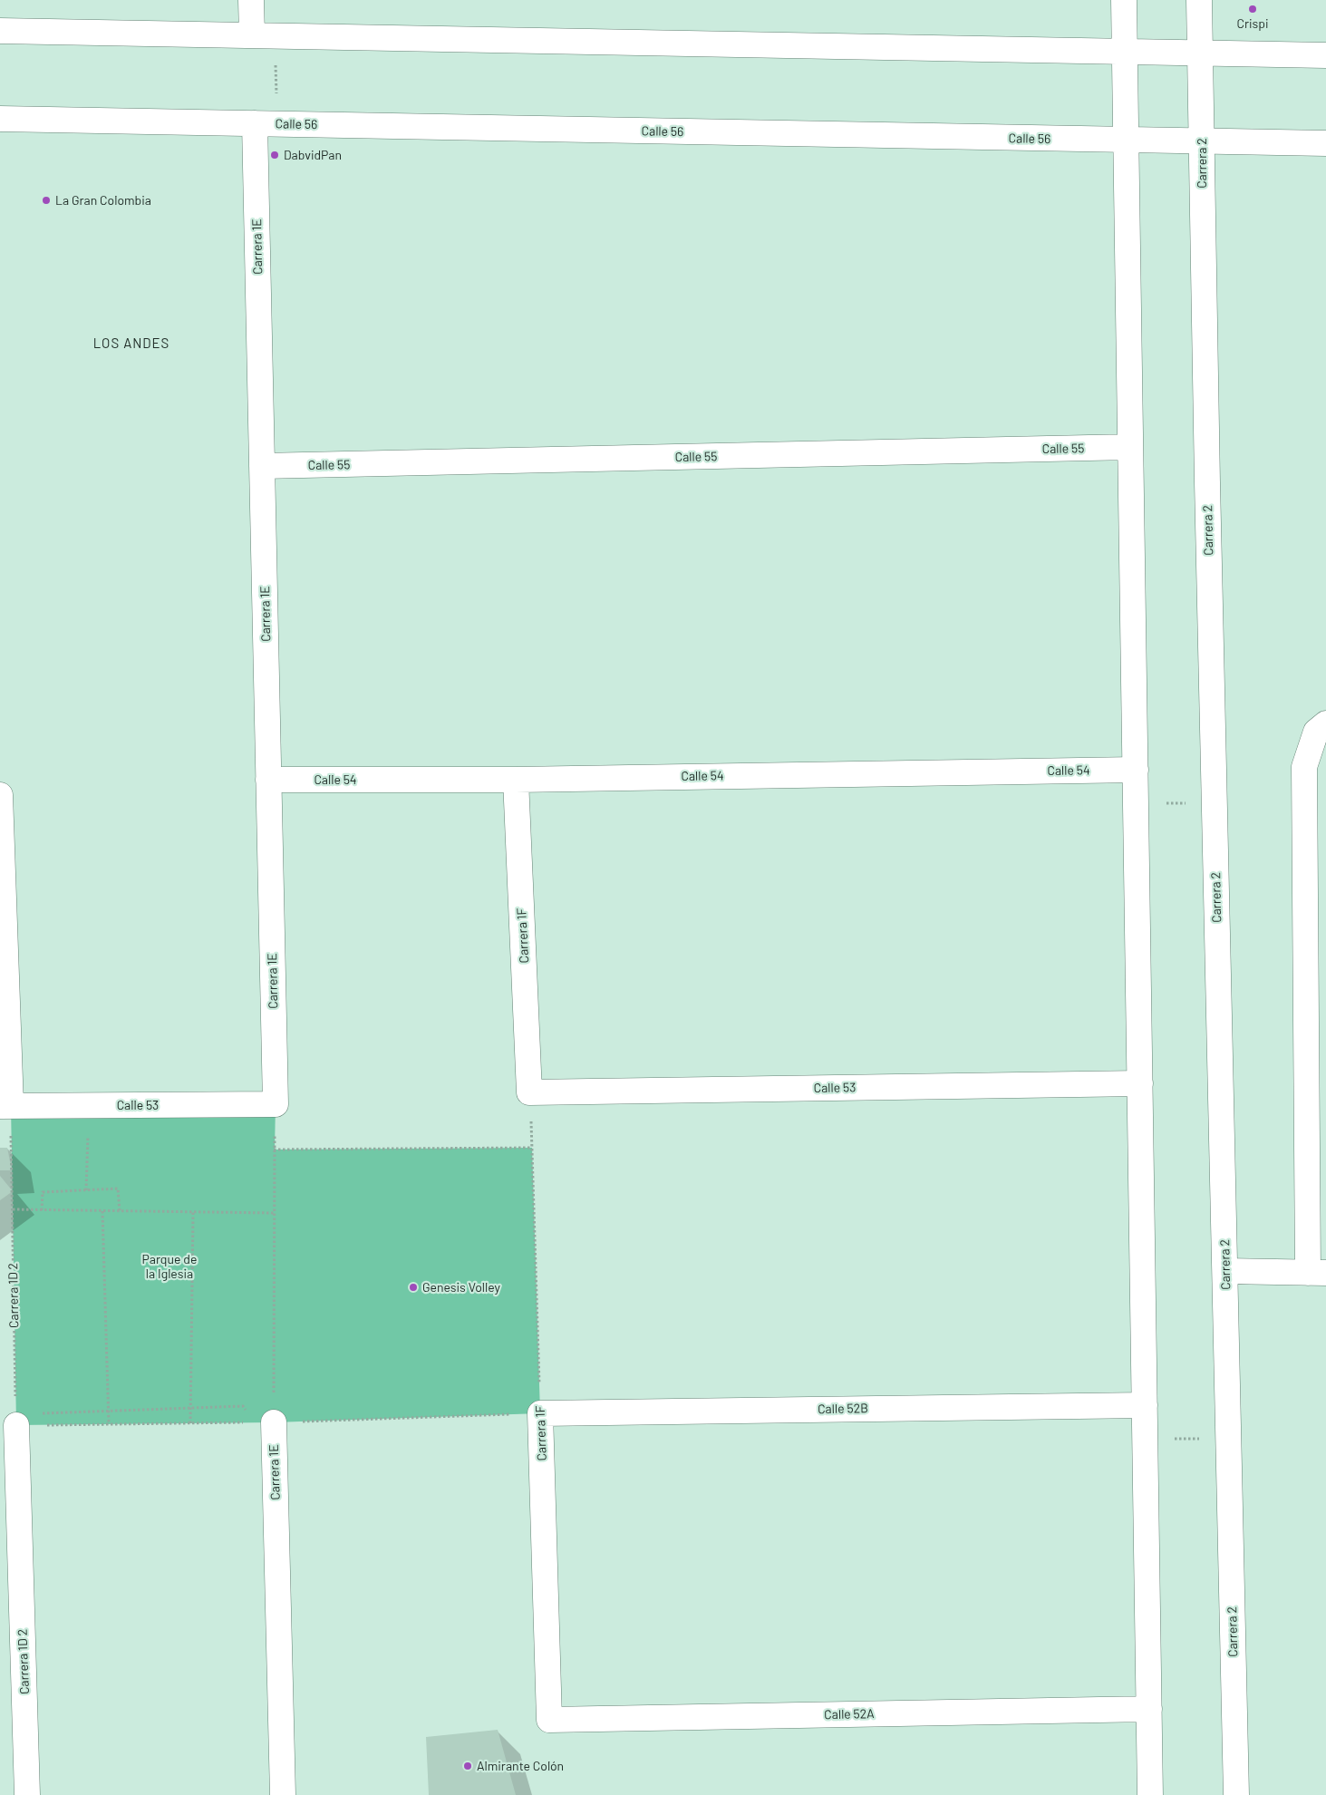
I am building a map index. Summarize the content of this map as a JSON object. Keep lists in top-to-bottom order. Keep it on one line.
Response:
{"streets":{"street":["Calle 56","Carrera 2","Carrera 1E","Calle 55","Calle 54","Carrera 1F","Calle 53","Carrera 1D 2","Calle 52B","Calle 52A"]},"crossings":[["Calle 56","Carrera 2"],["Calle 56","Carrera 1E"],["Carrera 1E","Calle 55"],["Carrera 1E","Calle 54"],["Carrera 1E","Calle 53"],["Calle 54","Carrera 1F"],["Carrera 1F","Calle 53"],["Carrera 1F","Calle 52B"],["Carrera 1F","Calle 52A"],["Calle 53","Carrera 1D 2"]],"districts":["LOS ANDES"],"parks":["Parque de la Iglesia"],"places":["Crispi","DabvidPan","La Gran Colombia","Genesis Volley","Almirante Colón"]}
